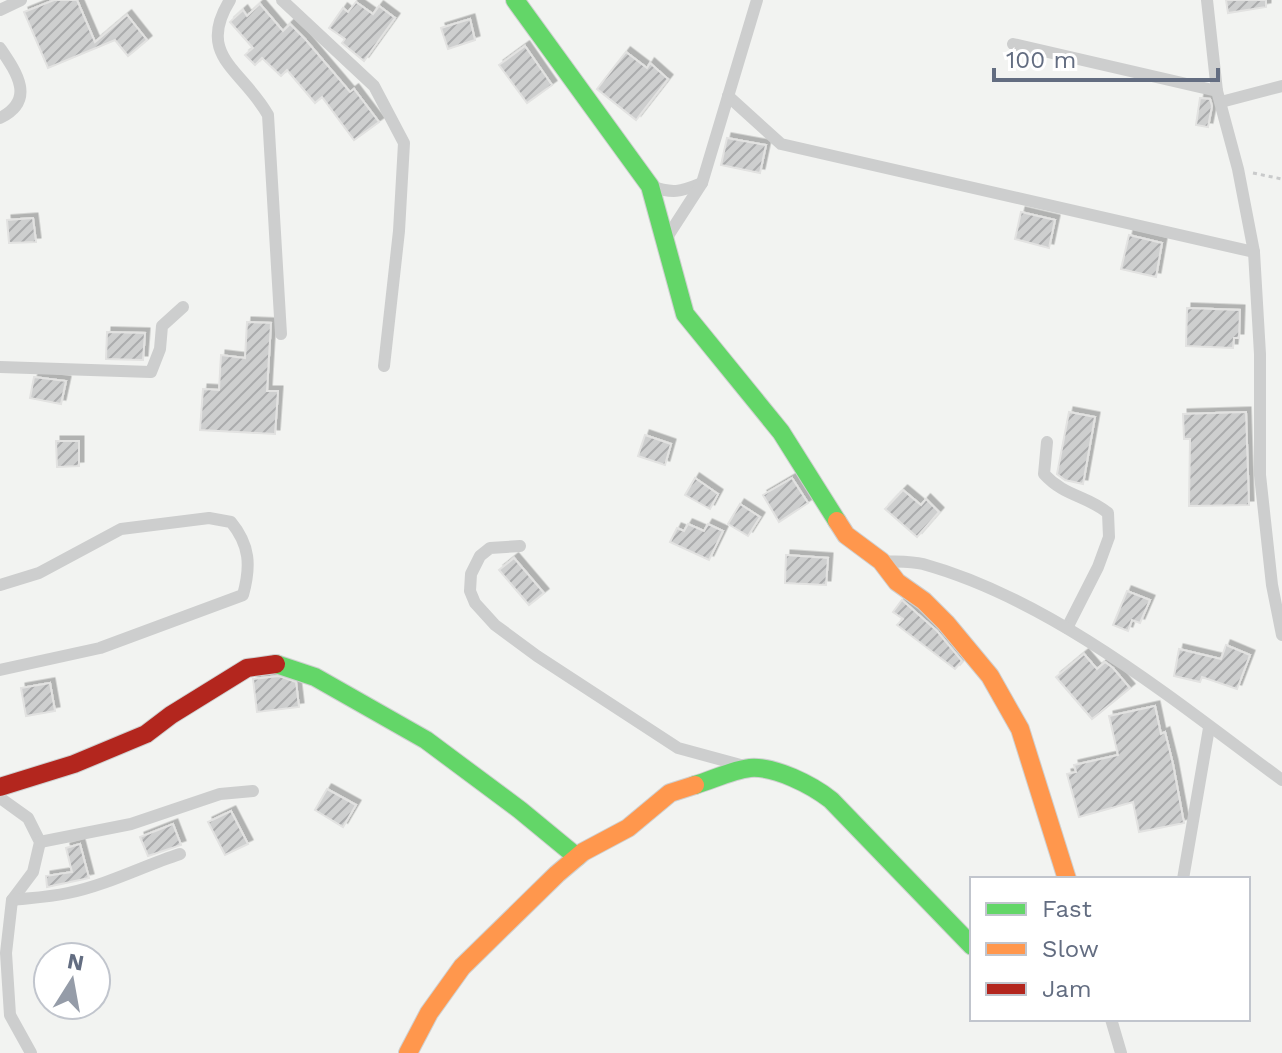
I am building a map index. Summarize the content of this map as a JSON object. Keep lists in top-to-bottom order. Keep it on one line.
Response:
{"legend":["Fast","Slow","Jam"],"scale_bar":"100 m","north":"top"}
